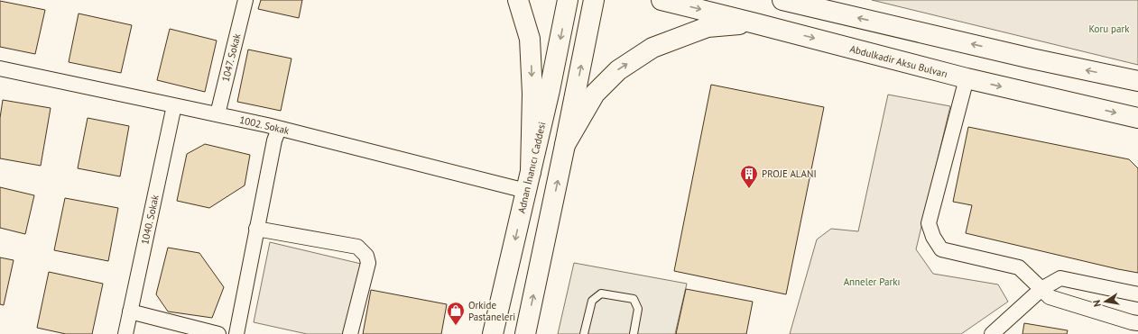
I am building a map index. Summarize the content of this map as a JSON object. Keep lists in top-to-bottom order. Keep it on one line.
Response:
{"streets":{"main road":["Abdulkadir Aksu Bulvarı","Adnan İnanıcı Caddesi"],"street":["1047. Sokak","1002. Sokak","1040. Sokak"]},"crossings":[["1047. Sokak","1002. Sokak"],["1002. Sokak","Adnan İnanıcı Caddesi"],["1002. Sokak","1040. Sokak"]],"parks":["Koru park","Anneler Parkı"],"places":{"building":["PROJE ALANI"],"shop":["Orkide Pastaneleri"]},"north":"left"}
